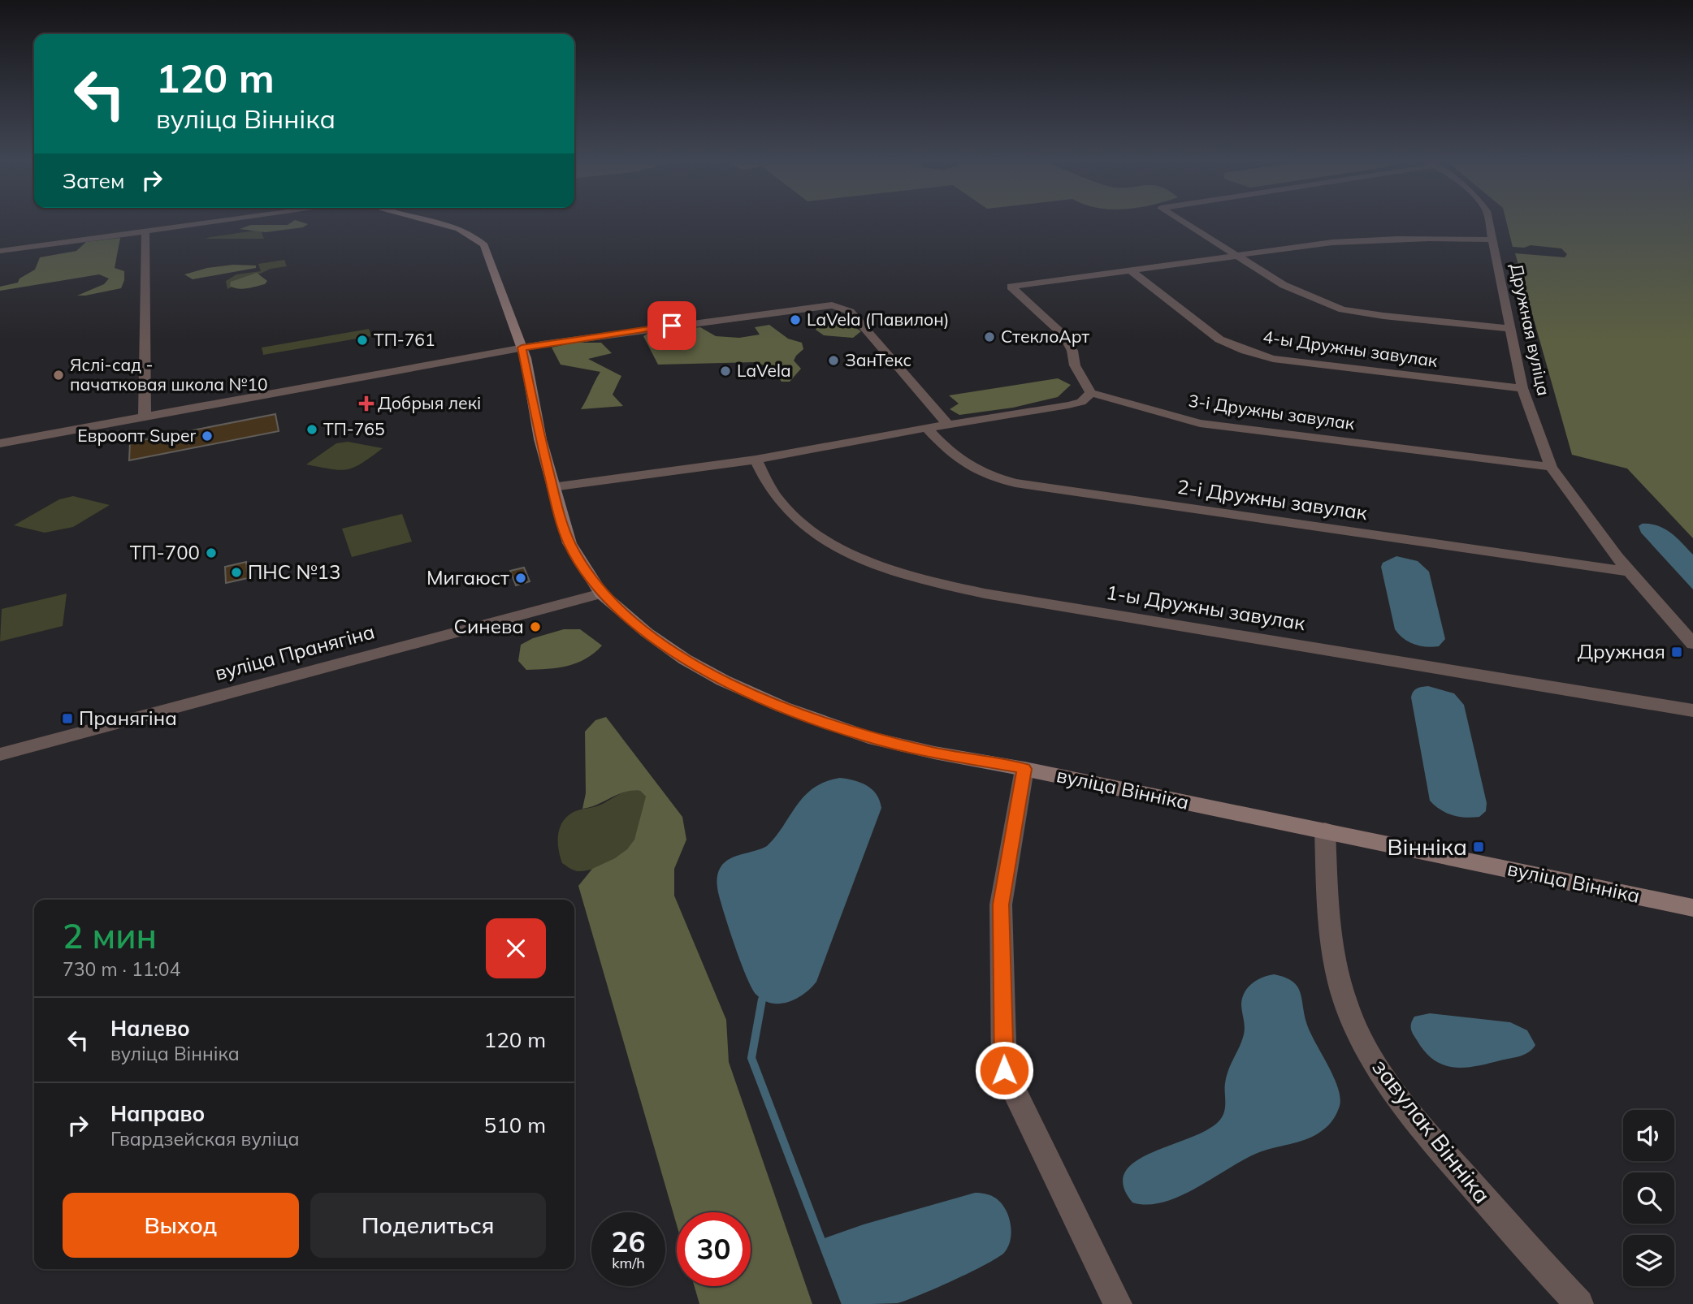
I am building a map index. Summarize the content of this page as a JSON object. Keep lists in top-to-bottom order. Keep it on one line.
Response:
{"streets":{"street":["Дружная вуліца","4-ы Дружны завулак","3-і Дружны завулак","2-і Дружны завулак","1-ы Дружны завулак","вуліца Пранягіна","вуліца Вінніка","завулак Вінніка"]},"crossings":[["Дружная вуліца","4-ы Дружны завулак"],["Дружная вуліца","3-і Дружны завулак"],["Дружная вуліца","2-і Дружны завулак"],["вуліца Пранягіна","вуліца Вінніка"],["вуліца Вінніка","завулак Вінніка"]],"places":{"other":["LaVela (Павилон)","СтеклоАрт","ТП-761","ЗанТекс","LaVela","Яслі-сад - пачатковая школа №10","ТП-765","Евроопт Super","ТП-700","ПНС №13","Мигаюст","Синева"],"health":["Добрыя лекі"],"transit":["Дружная","Пранягіна","Вінніка"]},"page":{"turn":["120 m","вуліца Вінніка"],"then":"Затем","heading":["2 мин","730 m · 11:04"],"list":[{"name":"Налево","note":"вуліца Вінніка","value":"120 m"},{"name":"Направо","note":"Гвардзейская вуліца","value":"510 m"}],"buttons":["Выход","Поделиться"],"speed":"26 km/h","limit":"30"}}
